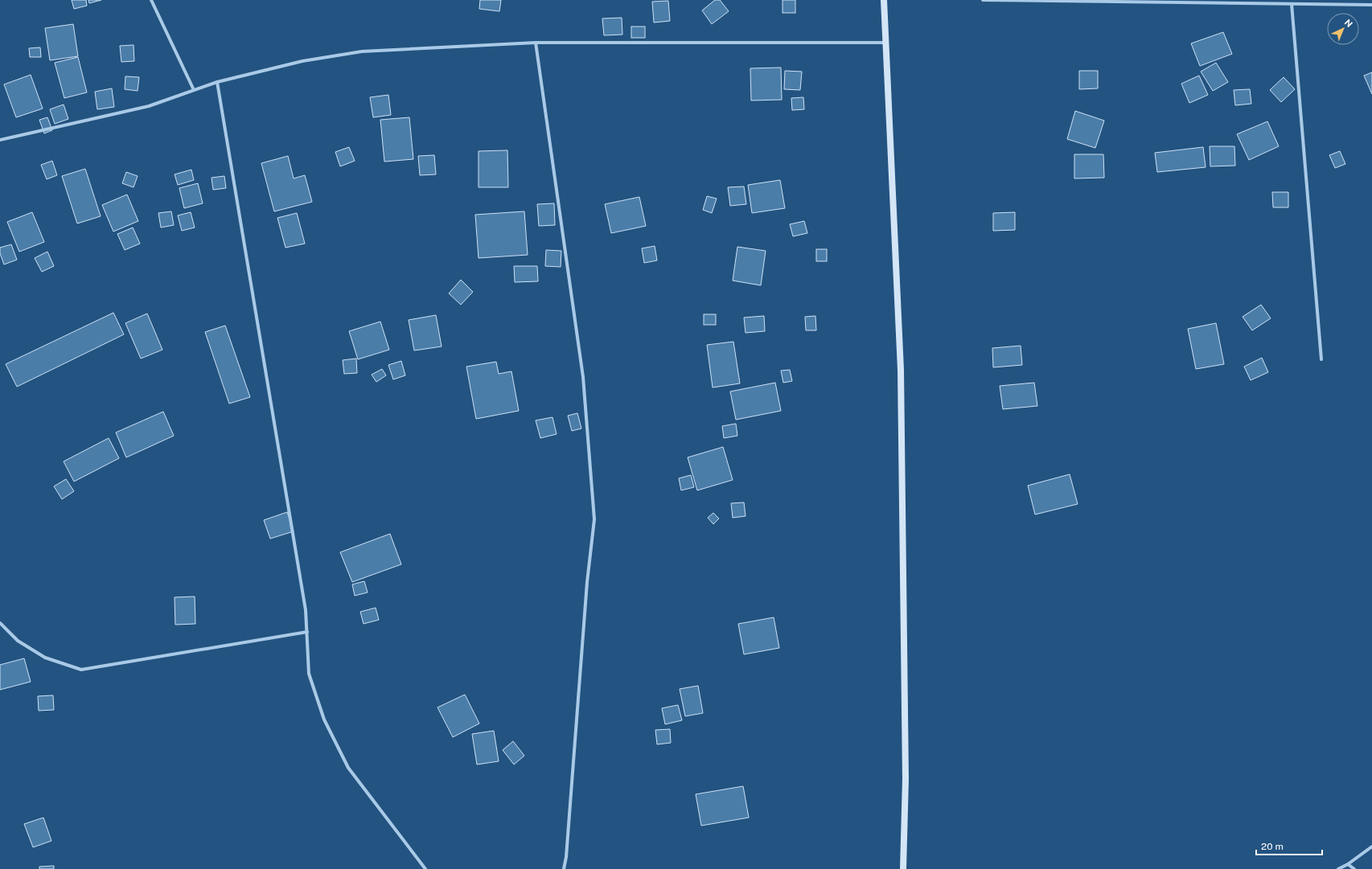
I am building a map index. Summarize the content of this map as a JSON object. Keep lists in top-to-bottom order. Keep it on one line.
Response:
{"scale_bar":"20 m","north":"top right"}
